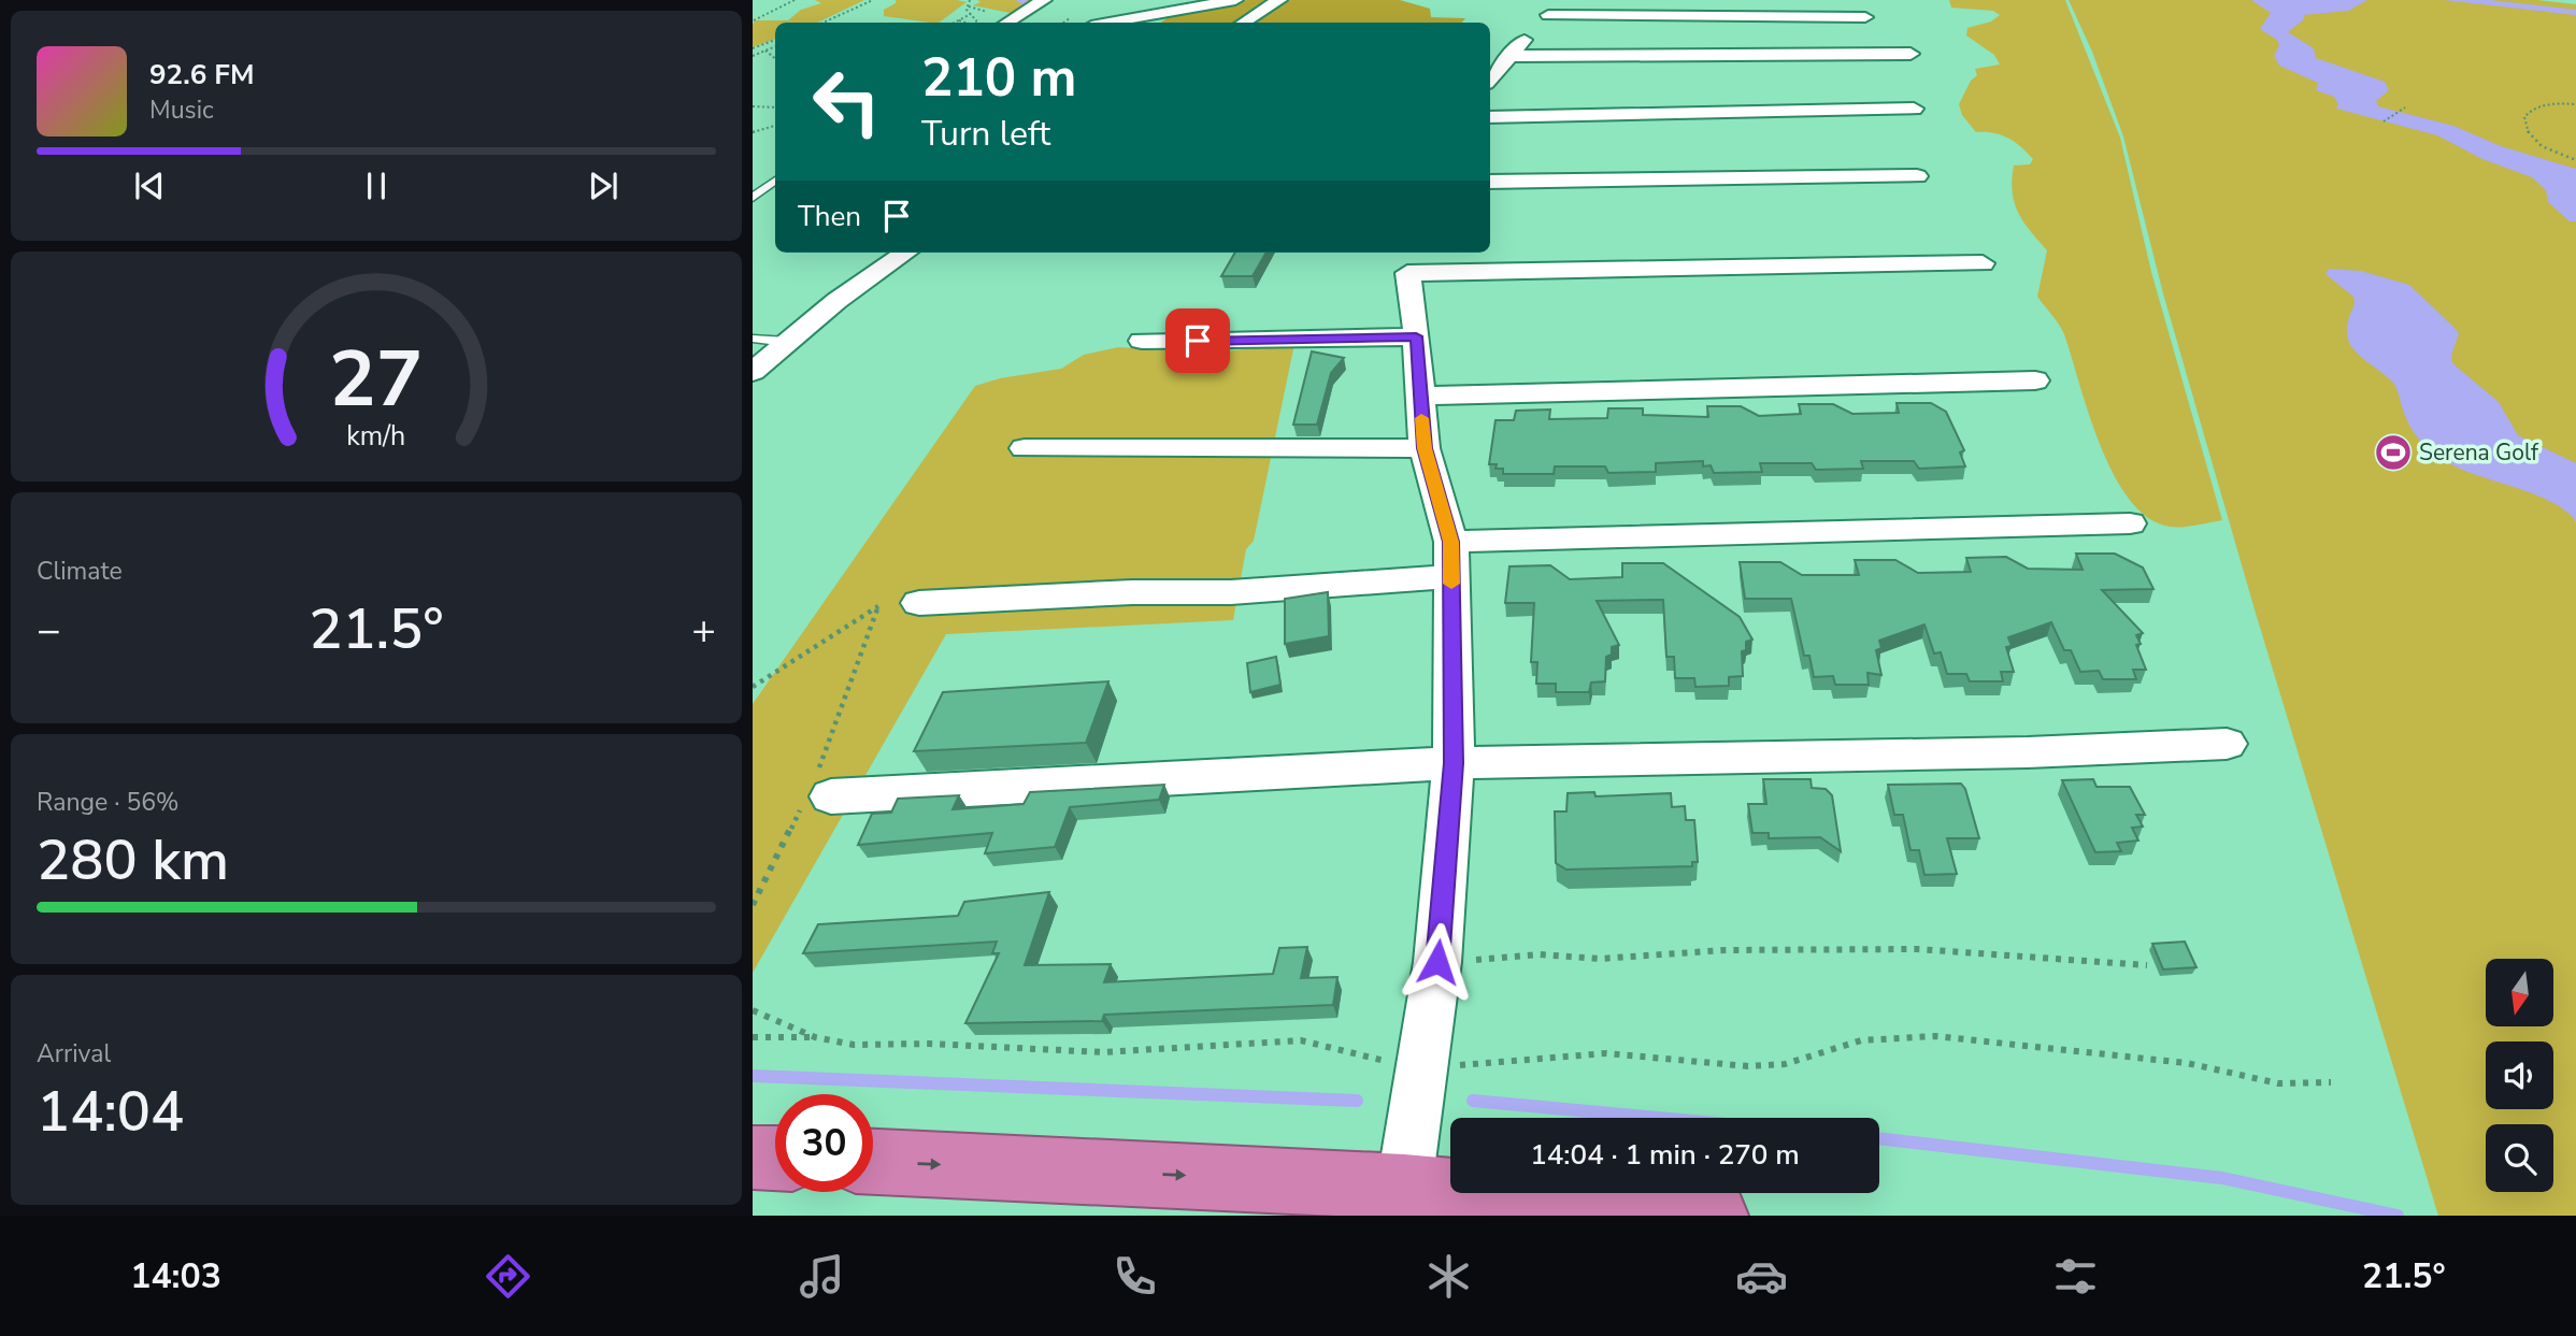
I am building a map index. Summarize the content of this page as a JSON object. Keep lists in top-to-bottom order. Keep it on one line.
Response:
{"places":{"sports":["Serena Golf"]},"north":"bottom","page":{"turn":["210 m","Turn left"],"song":["92.6 FM","Music"],"then":"Then","tile":["Climate",["Range · 56%","280 km"],["Arrival","14:04"]],"heat":["−","21.5°","+"],"limit":"30","trip":"14:04 · 1 min · 270 m","tabs":["14:03","21.5°"],"gauge":["27","km/h"]}}
